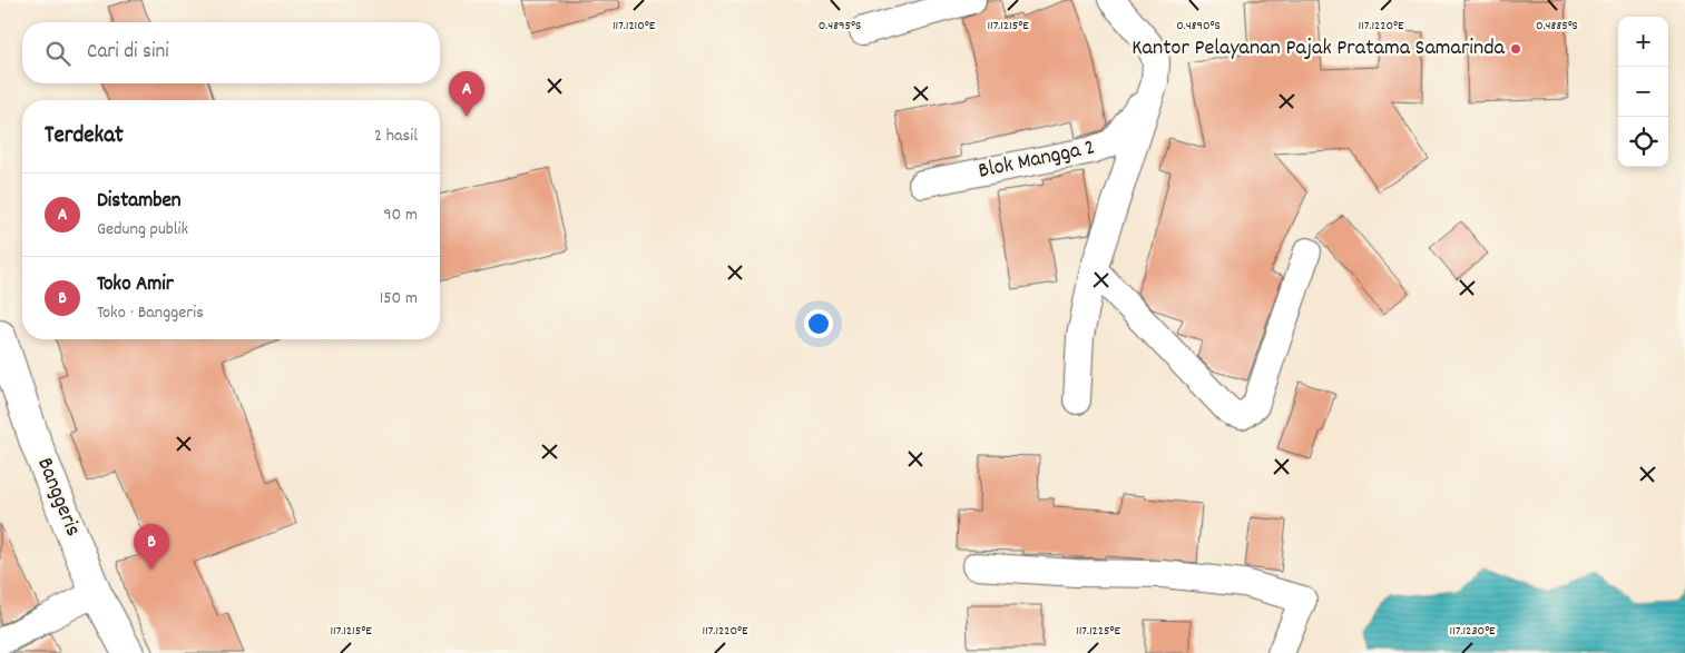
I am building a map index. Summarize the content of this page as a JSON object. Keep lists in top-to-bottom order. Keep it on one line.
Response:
{"streets":{"street":["Blok Mangga 2","Banggeris"]},"places":["Kantor Pelayanan Pajak Pratama Samarinda"],"page":{"map_buttons":["+","−"],"search":"Cari di sini","pins":["A","B"],"heading":["Terdekat","2 hasil"],"list":[{"mark":"A","name":"Distamben","note":"Gedung publik","value":"90 m"},{"mark":"B","name":"Toko Amir","note":"Toko · Banggeris","value":"150 m"}]},"coordinates":["117.1210°E","117.1215°E","117.1220°E","0.4885°S","0.4895°S","0.4890°S","117.1225°E","117.1230°E"]}
